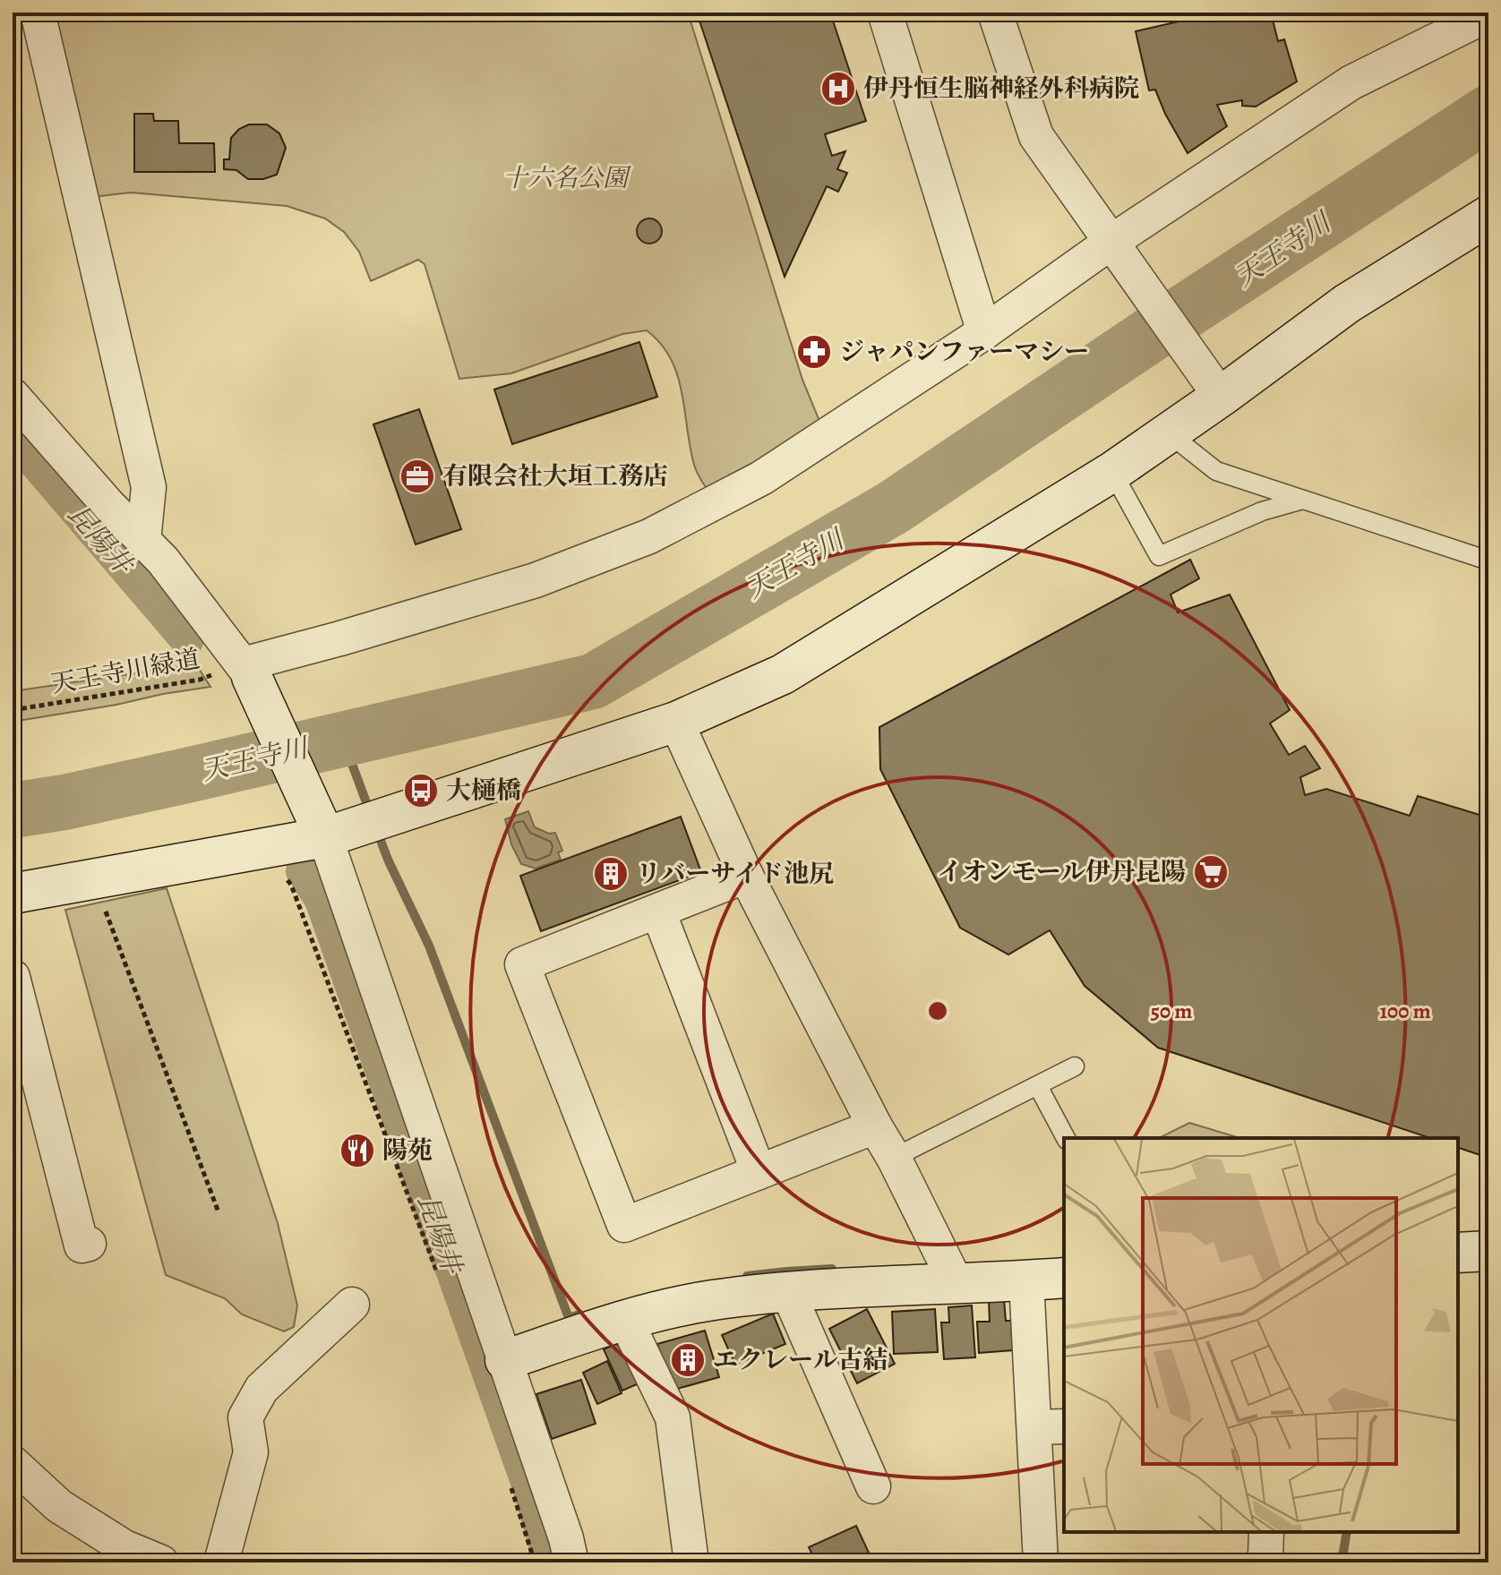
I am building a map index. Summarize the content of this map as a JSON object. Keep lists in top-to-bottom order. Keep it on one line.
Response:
{"streets":{"path":["天王寺川緑道"]},"water":["天王寺川","昆陽井"],"parks":["十六名公園"],"places":{"hospital":["伊丹恒生脳神経外科病院"],"pharmacy":["ジャパンファーマシー"],"office":["有限会社大垣工務店"],"bus stop":["大樋橋"],"supermarket":["イオンモール伊丹昆陽"],"building":["リバーサイド池尻","エクレール古結"],"restaurant":["陽苑"]},"rings":["50 m","100 m"]}
